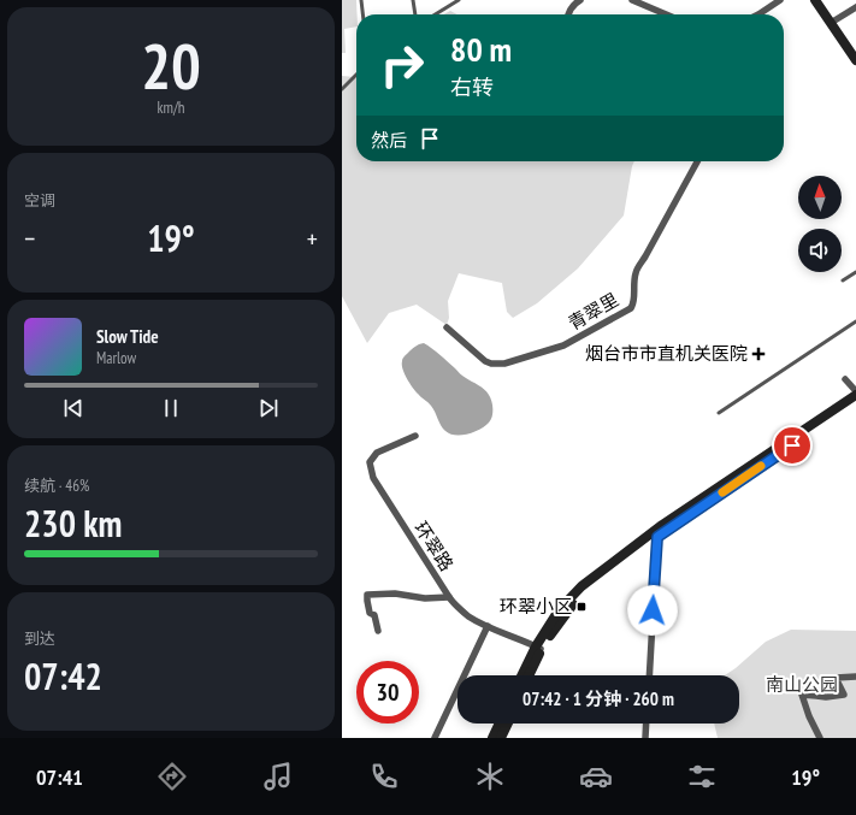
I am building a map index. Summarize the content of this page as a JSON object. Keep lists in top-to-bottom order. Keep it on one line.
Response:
{"streets":{"street":["青翠里","环翠路"]},"parks":["南山公园"],"places":{"health":["烟台市市直机关医院"],"transit":["环翠小区"]},"north":"top","page":{"tile":[["20","km/h"],"空调",["续航 · 46%","230 km"],["到达","07:42"]],"turn":["80 m","右转"],"then":"然后","heat":["−","19°","+"],"song":["Slow Tide","Marlow"],"limit":"30","trip":"07:42 · 1 分钟 · 260 m","tabs":["07:41","19°"]}}
